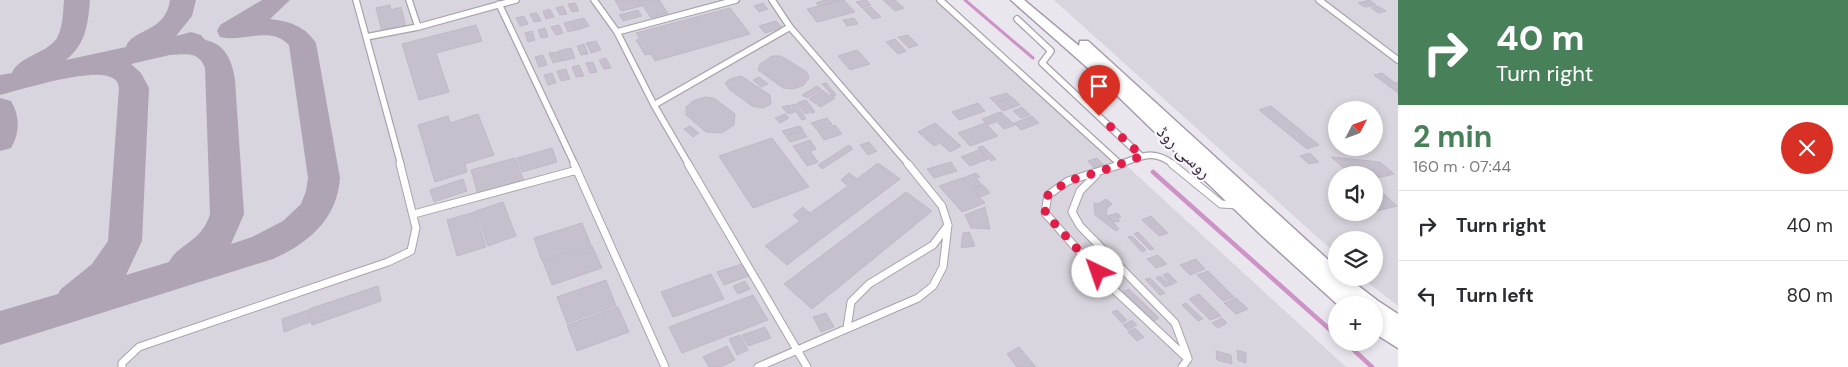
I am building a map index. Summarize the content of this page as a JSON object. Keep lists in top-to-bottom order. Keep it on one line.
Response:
{"streets":{"main road":["روسی روڈ"]},"north":"top right","page":{"turn":["40 m","Turn right"],"map_buttons":"+","heading":["2 min","160 m · 07:44"],"list":[{"name":"Turn right","value":"40 m"},{"name":"Turn left","value":"80 m"}]}}
